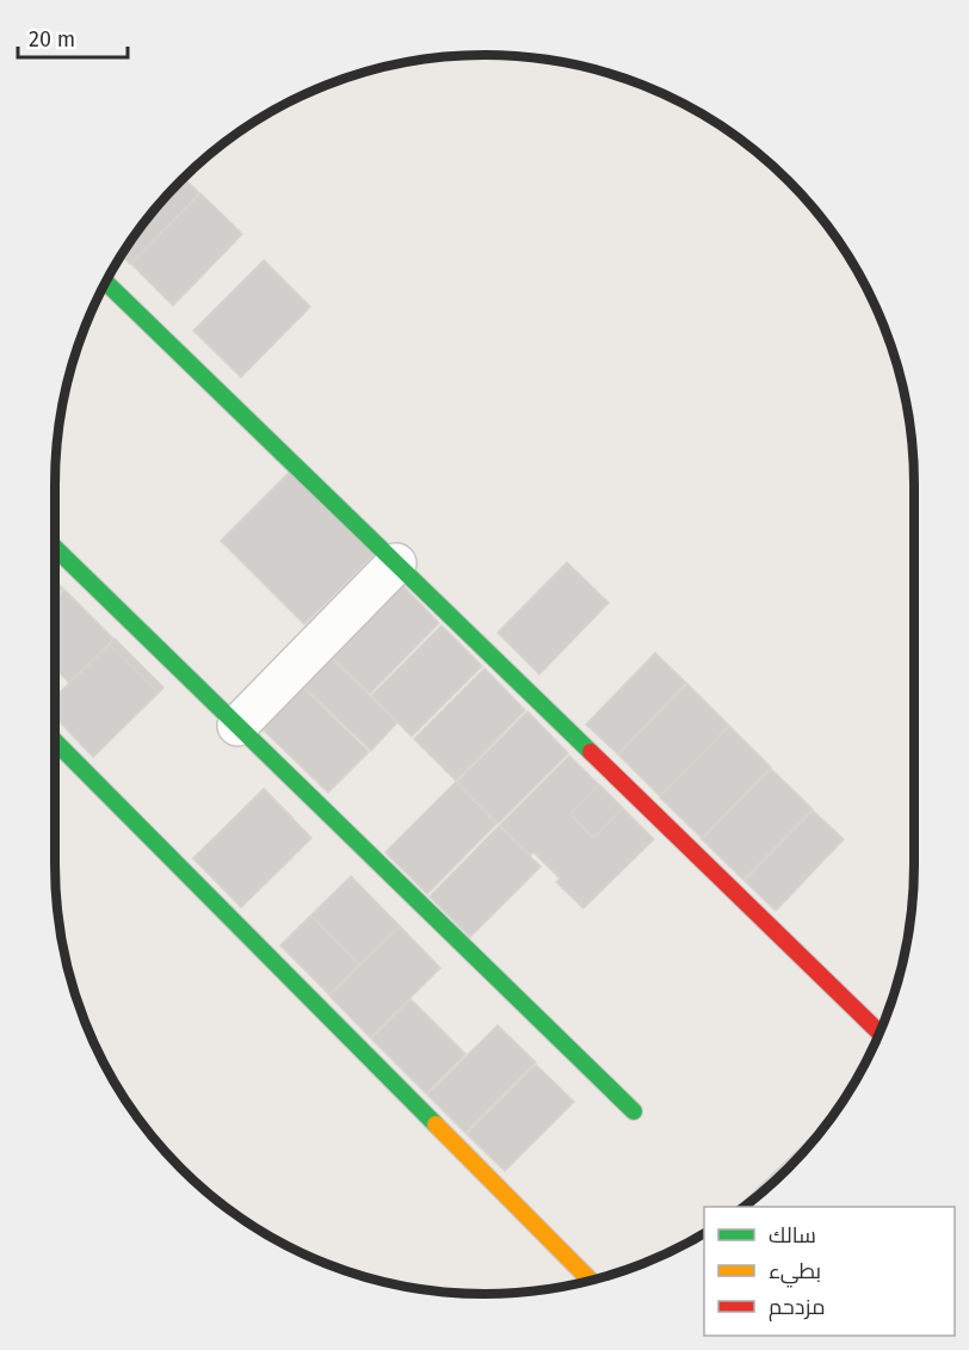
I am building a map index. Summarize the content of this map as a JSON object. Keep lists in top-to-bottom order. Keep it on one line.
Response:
{"legend":["سالك","بطيء","مزدحم"],"scale_bar":"20 m"}
